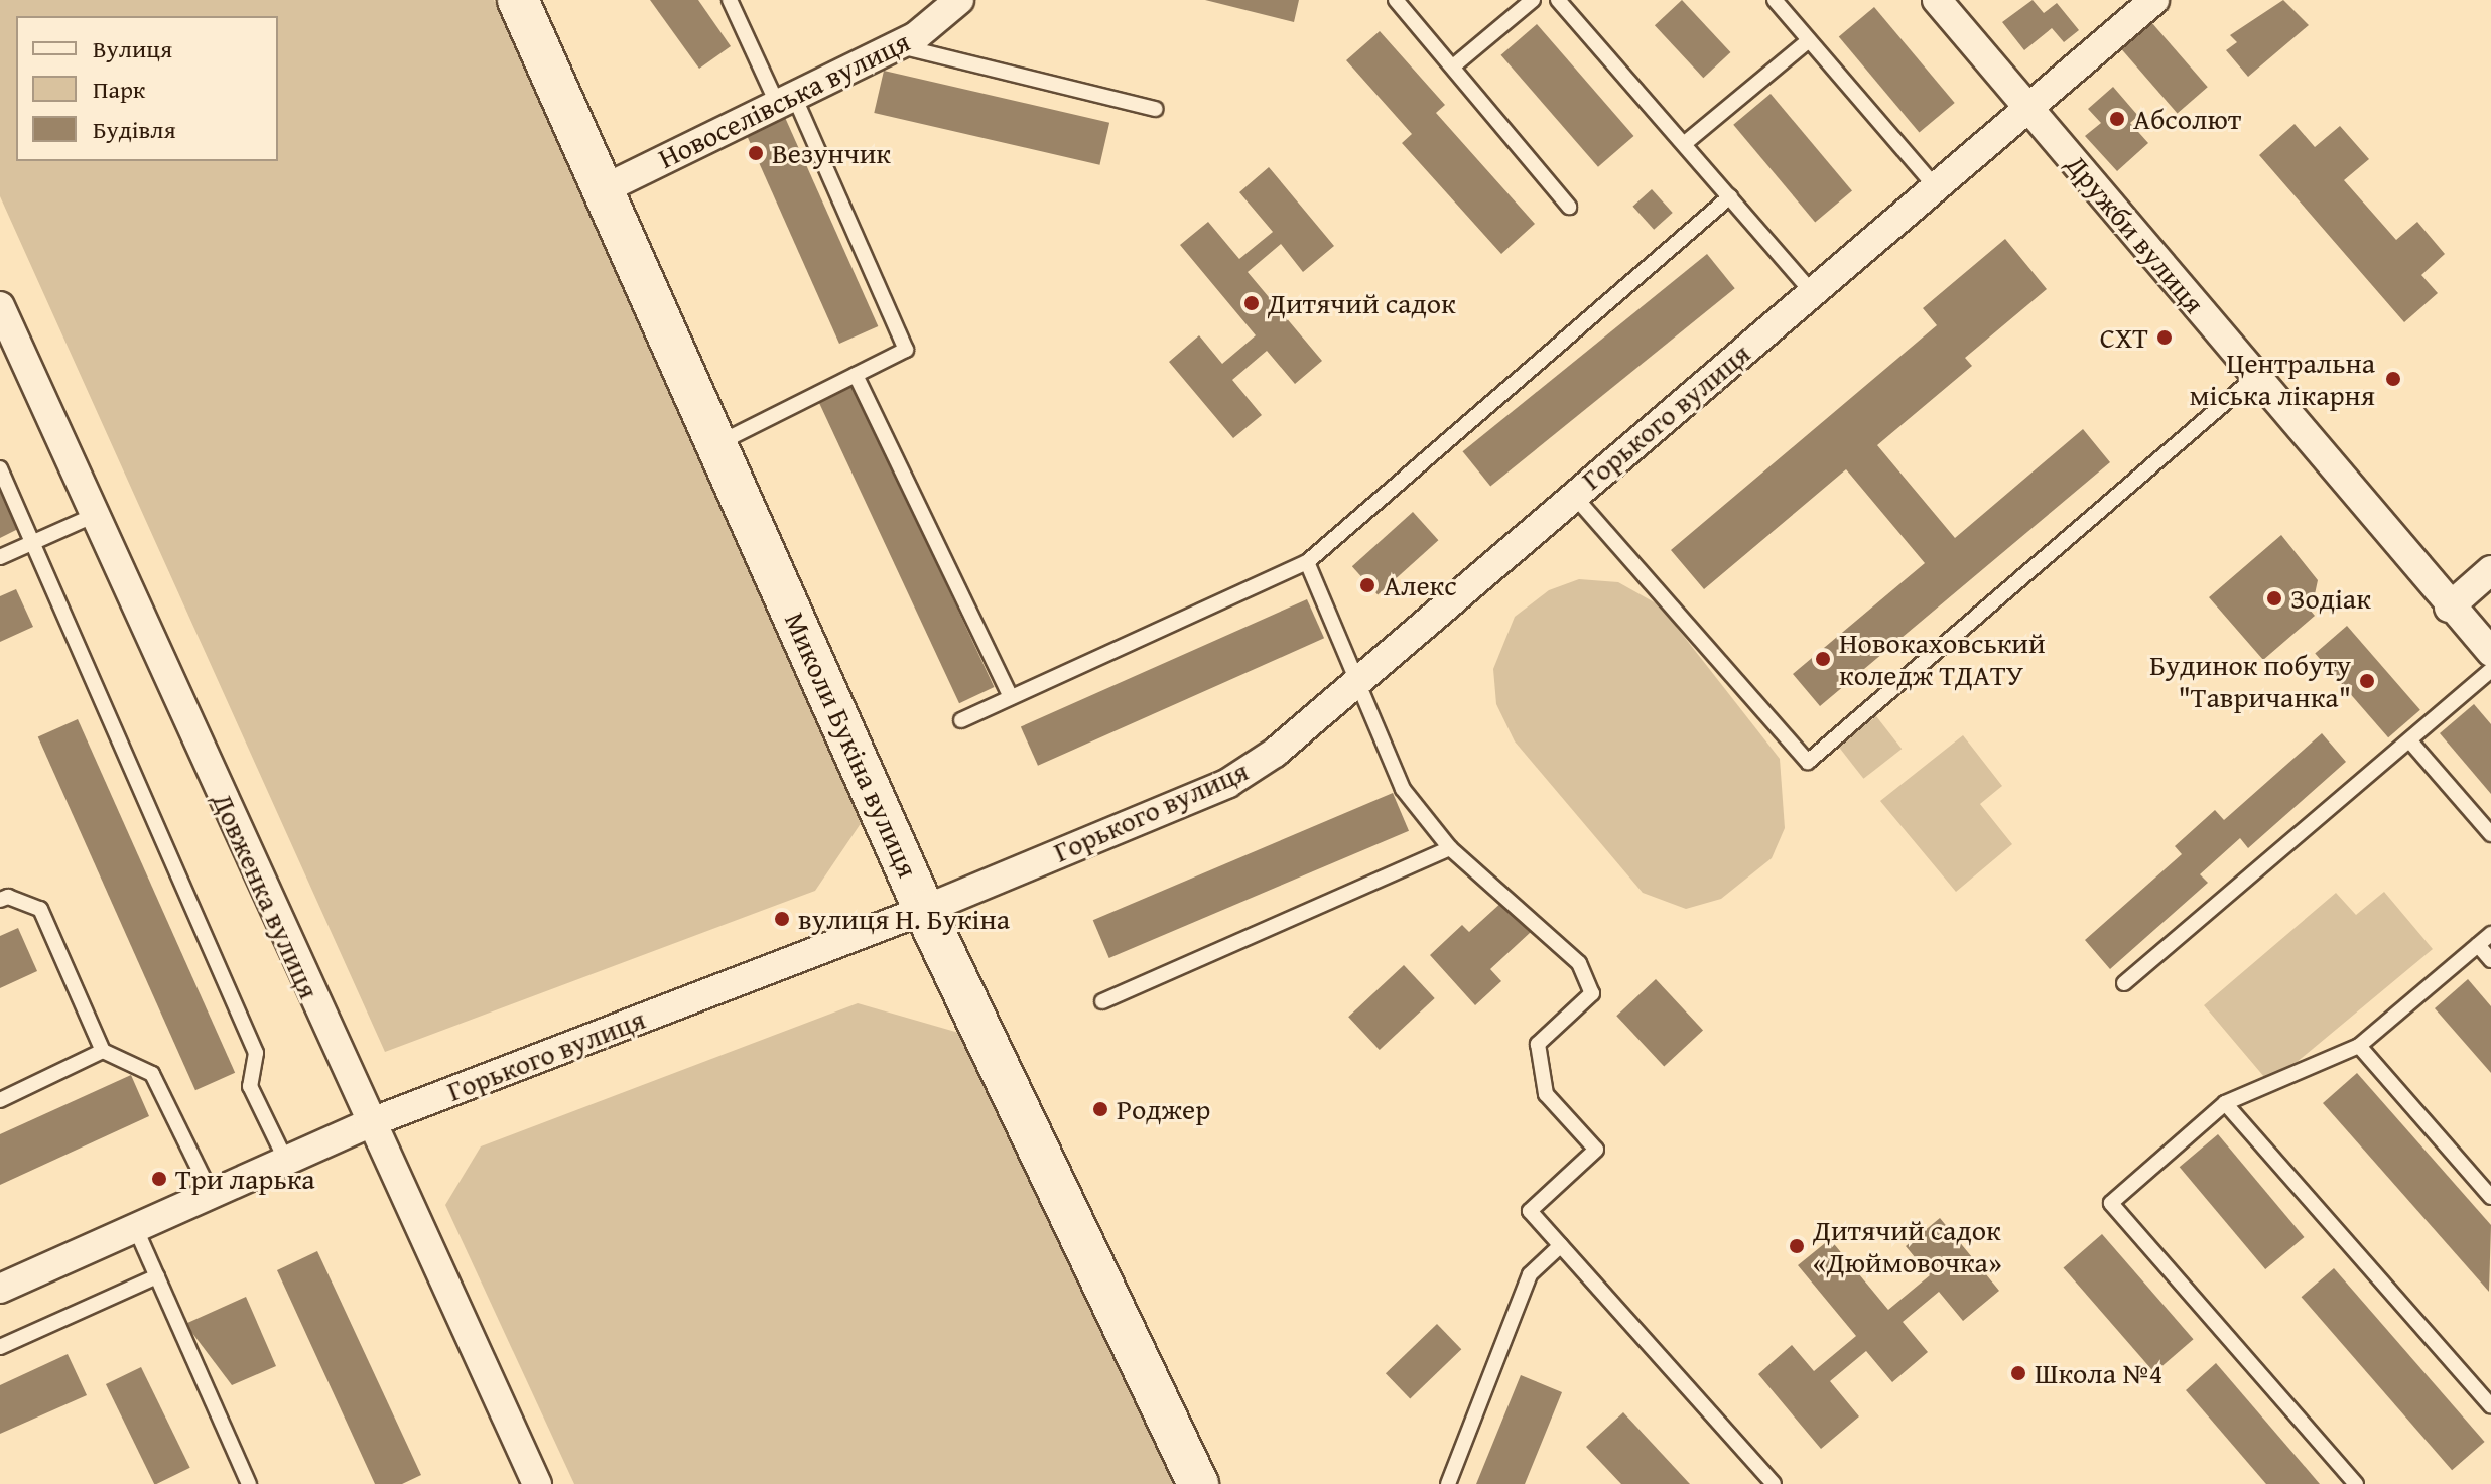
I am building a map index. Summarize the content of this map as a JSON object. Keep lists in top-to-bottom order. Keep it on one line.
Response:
{"streets":{"street":["Новоселівська вулиця","Дружби вулиця","Горького вулиця","Миколи Букіна вулиця","Довженка вулиця"]},"crossings":[["Новоселівська вулиця","Миколи Букіна вулиця"],["Дружби вулиця","Горького вулиця"],["Горького вулиця","Миколи Букіна вулиця"],["Горького вулиця","Довженка вулиця"]],"places":["Абсолют","Везунчик","Дитячий садок","СХТ","Центральна міська лікарня","Алекс","Зодіак","Новокаховський коледж ТДАТУ","Будинок побуту \"Тавричанка\"","вулиця Н. Букіна","Роджер","Три ларька","Дитячий садок «Дюймовочка»","Школа №4"],"legend":["Вулиця","Парк","Будівля"]}
